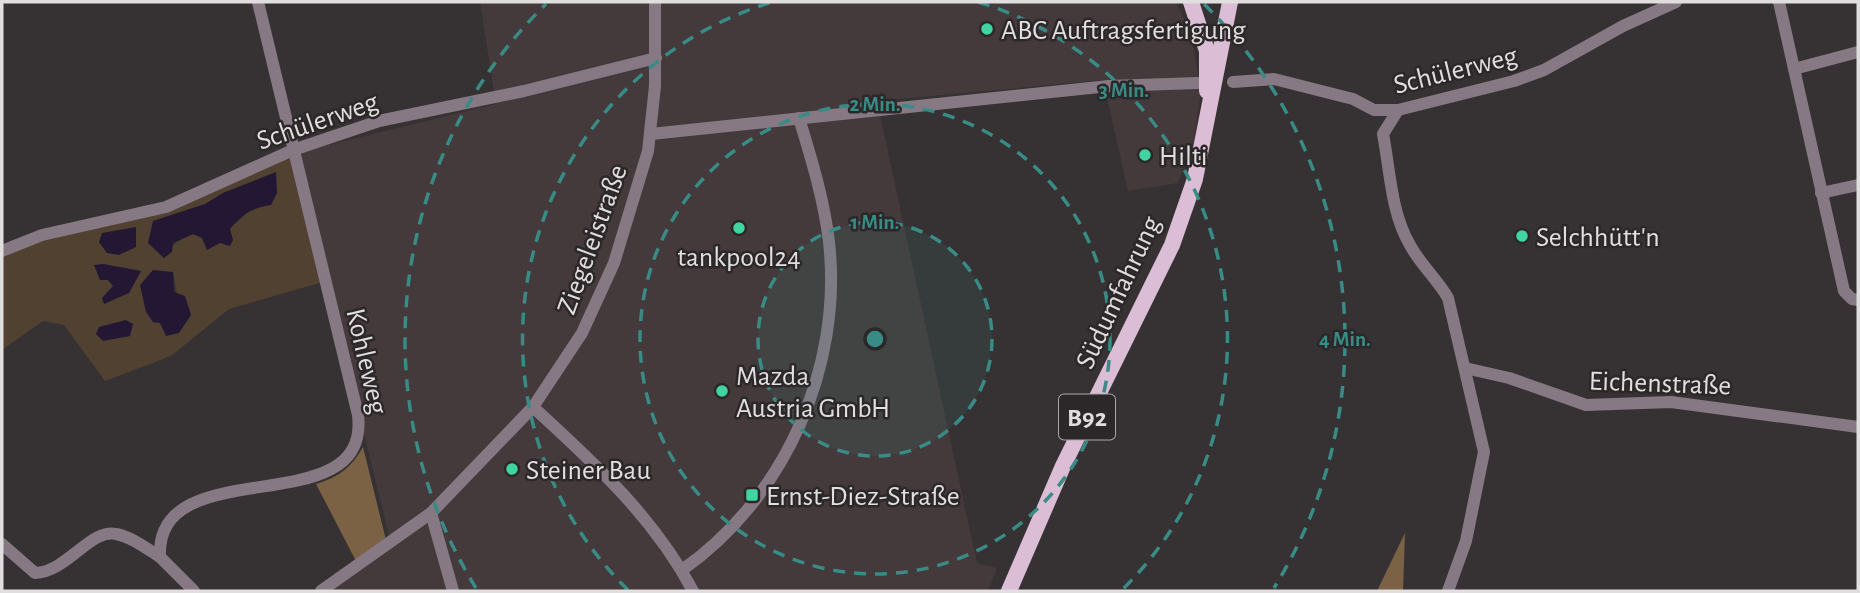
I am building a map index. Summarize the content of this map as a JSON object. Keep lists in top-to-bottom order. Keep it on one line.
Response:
{"streets":{"main road":["Südumfahrung","B92"],"street":["Schülerweg","Ziegeleistraße","Kohleweg","Eichenstraße"]},"crossings":[["Schülerweg","Ziegeleistraße"],["Schülerweg","Kohleweg"],["Südumfahrung","B92"]],"places":{"other":["ABC Auftragsfertigung","Hilti","tankpool24","Selchhütt'n","Mazda Austria GmbH","Steiner Bau"],"transit":["Ernst-Diez-Straße"]},"rings":["3 Min.","2 Min.","1 Min.","4 Min."]}
